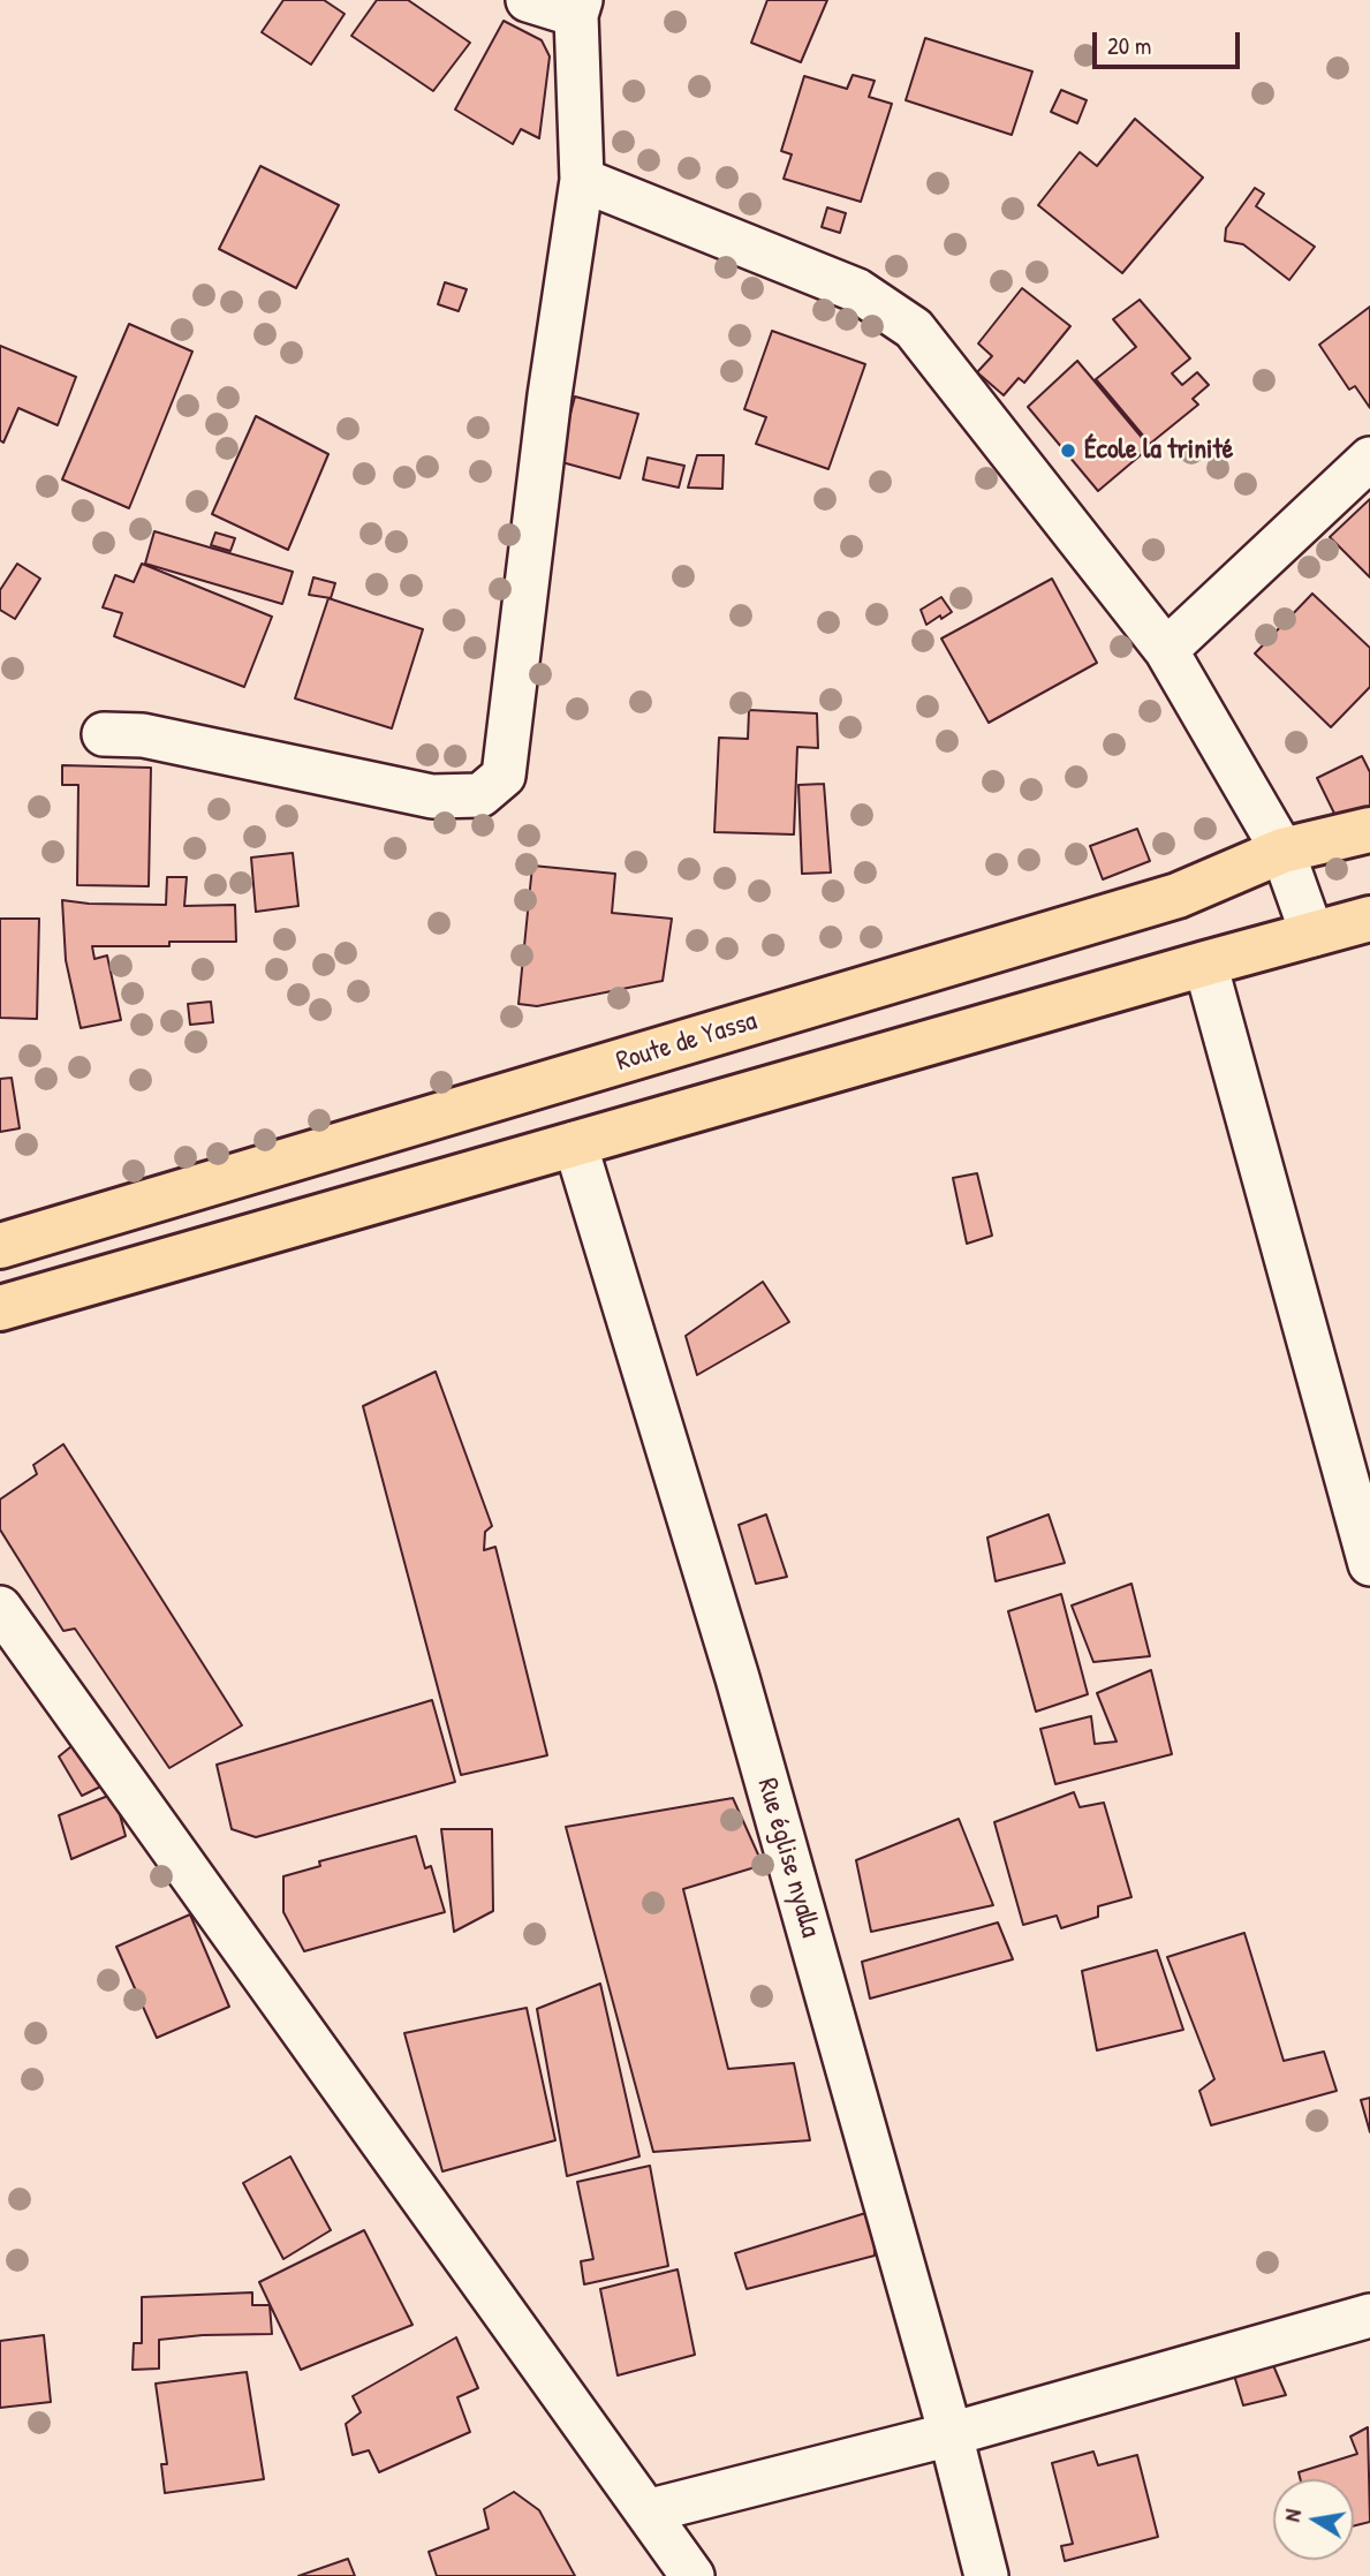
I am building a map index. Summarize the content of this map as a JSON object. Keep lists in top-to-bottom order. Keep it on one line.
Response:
{"streets":{"main road":["Route de Yassa"],"street":["Rue église nyalla"]},"places":["École la trinité"],"scale_bar":"20 m","north":"left"}
